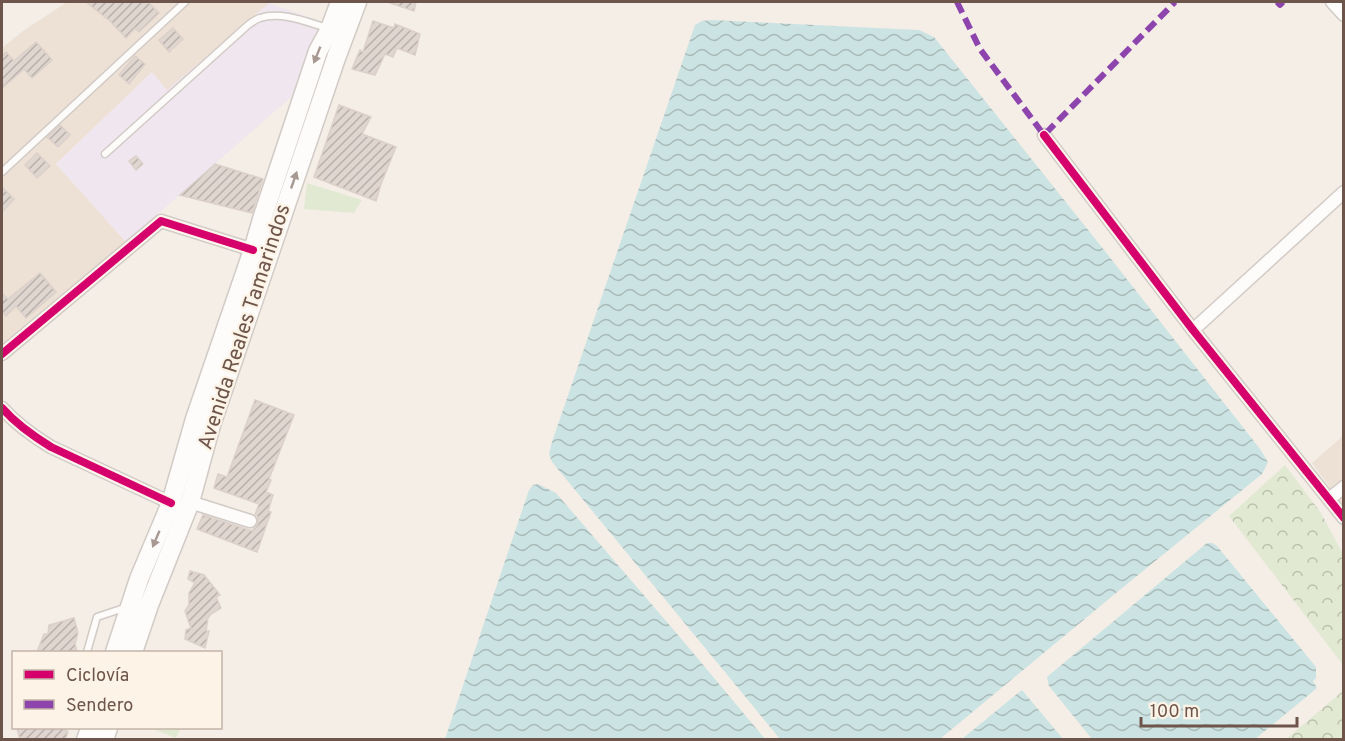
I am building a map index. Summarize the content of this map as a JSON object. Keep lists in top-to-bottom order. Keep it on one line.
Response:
{"streets":{"main road":["Avenida Reales Tamarindos"]},"legend":["Ciclovía","Sendero"],"scale_bar":"100 m"}
